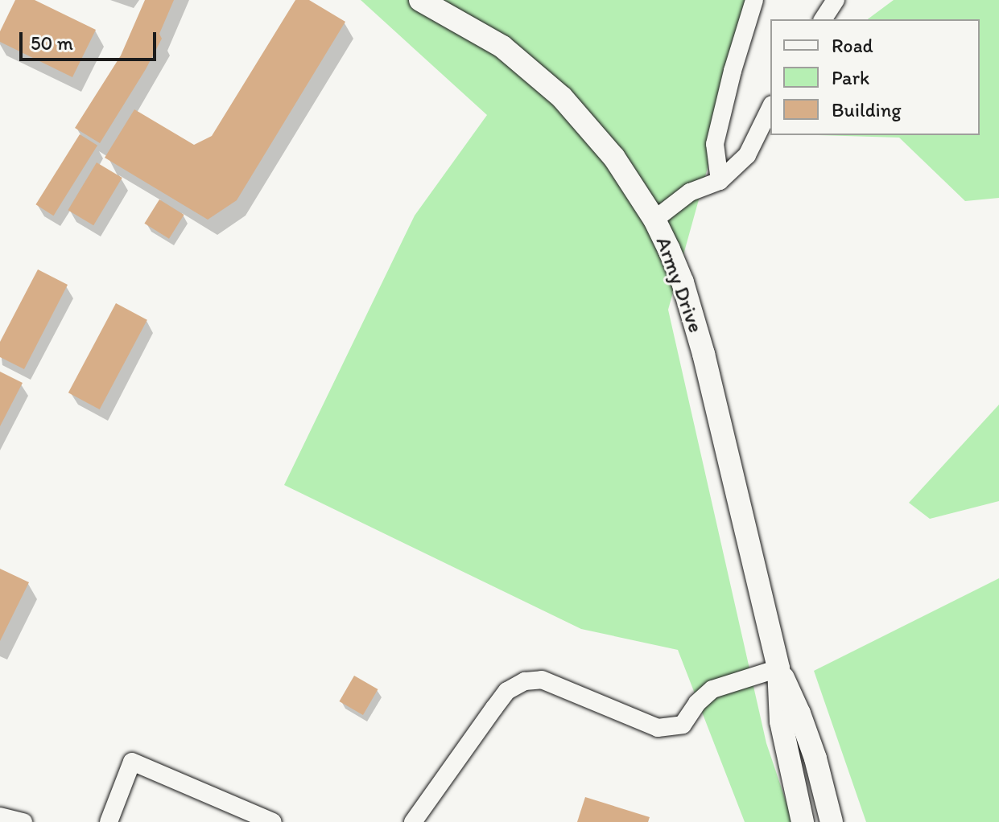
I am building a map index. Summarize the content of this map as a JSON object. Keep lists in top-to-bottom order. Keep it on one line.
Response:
{"streets":{"main road":["Army Drive"]},"legend":["Road","Park","Building"],"scale_bar":"50 m"}
